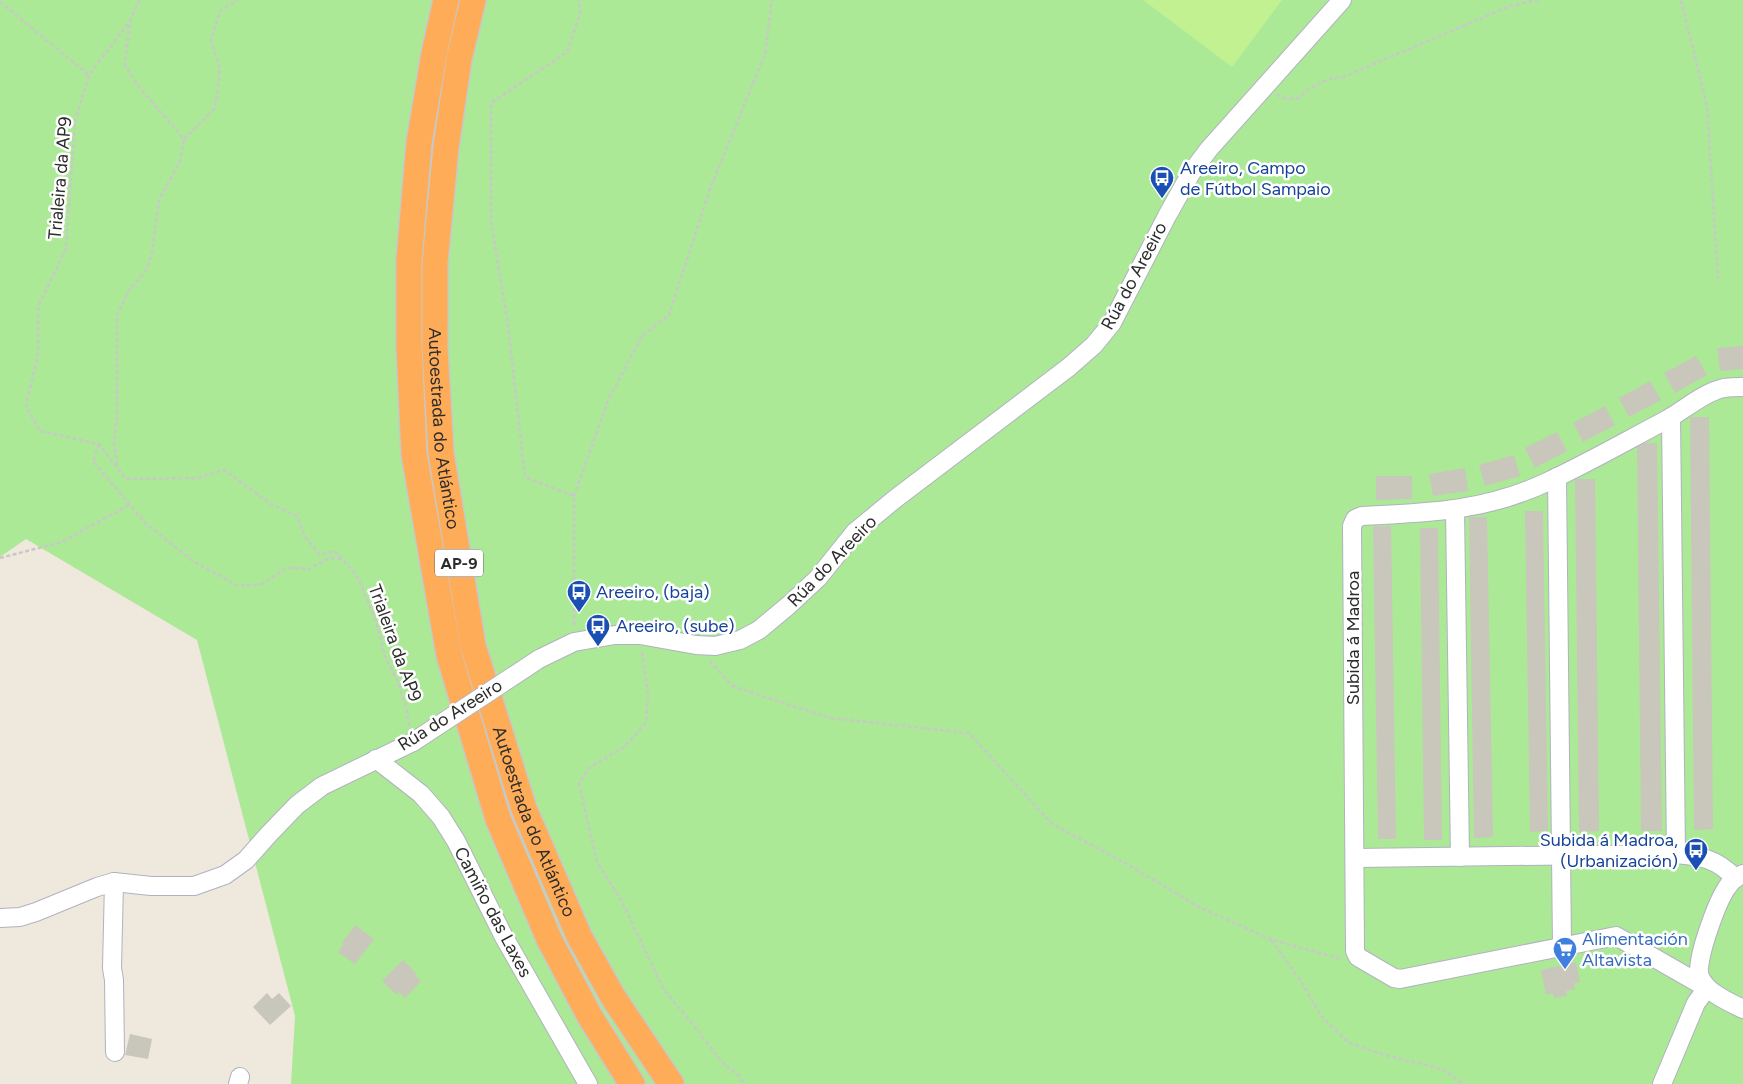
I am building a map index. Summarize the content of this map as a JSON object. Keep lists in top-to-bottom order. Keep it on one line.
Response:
{"streets":{"highway":["Autoestrada do Atlántico","AP-9"],"street":["Rúa do Areeiro","Subida á Madroa","Camiño das Laxes"],"path":["Trialeira da AP9"]},"crossings":[["Trialeira da AP9","Rúa do Areeiro"],["Rúa do Areeiro","Camiño das Laxes"]],"places":{"bus stop":["Areeiro, Campo de Fútbol Sampaio","Areeiro, (baja)","Areeiro, (sube)","Subida á Madroa, (Urbanización)"],"supermarket":["Alimentación Altavista"]}}
